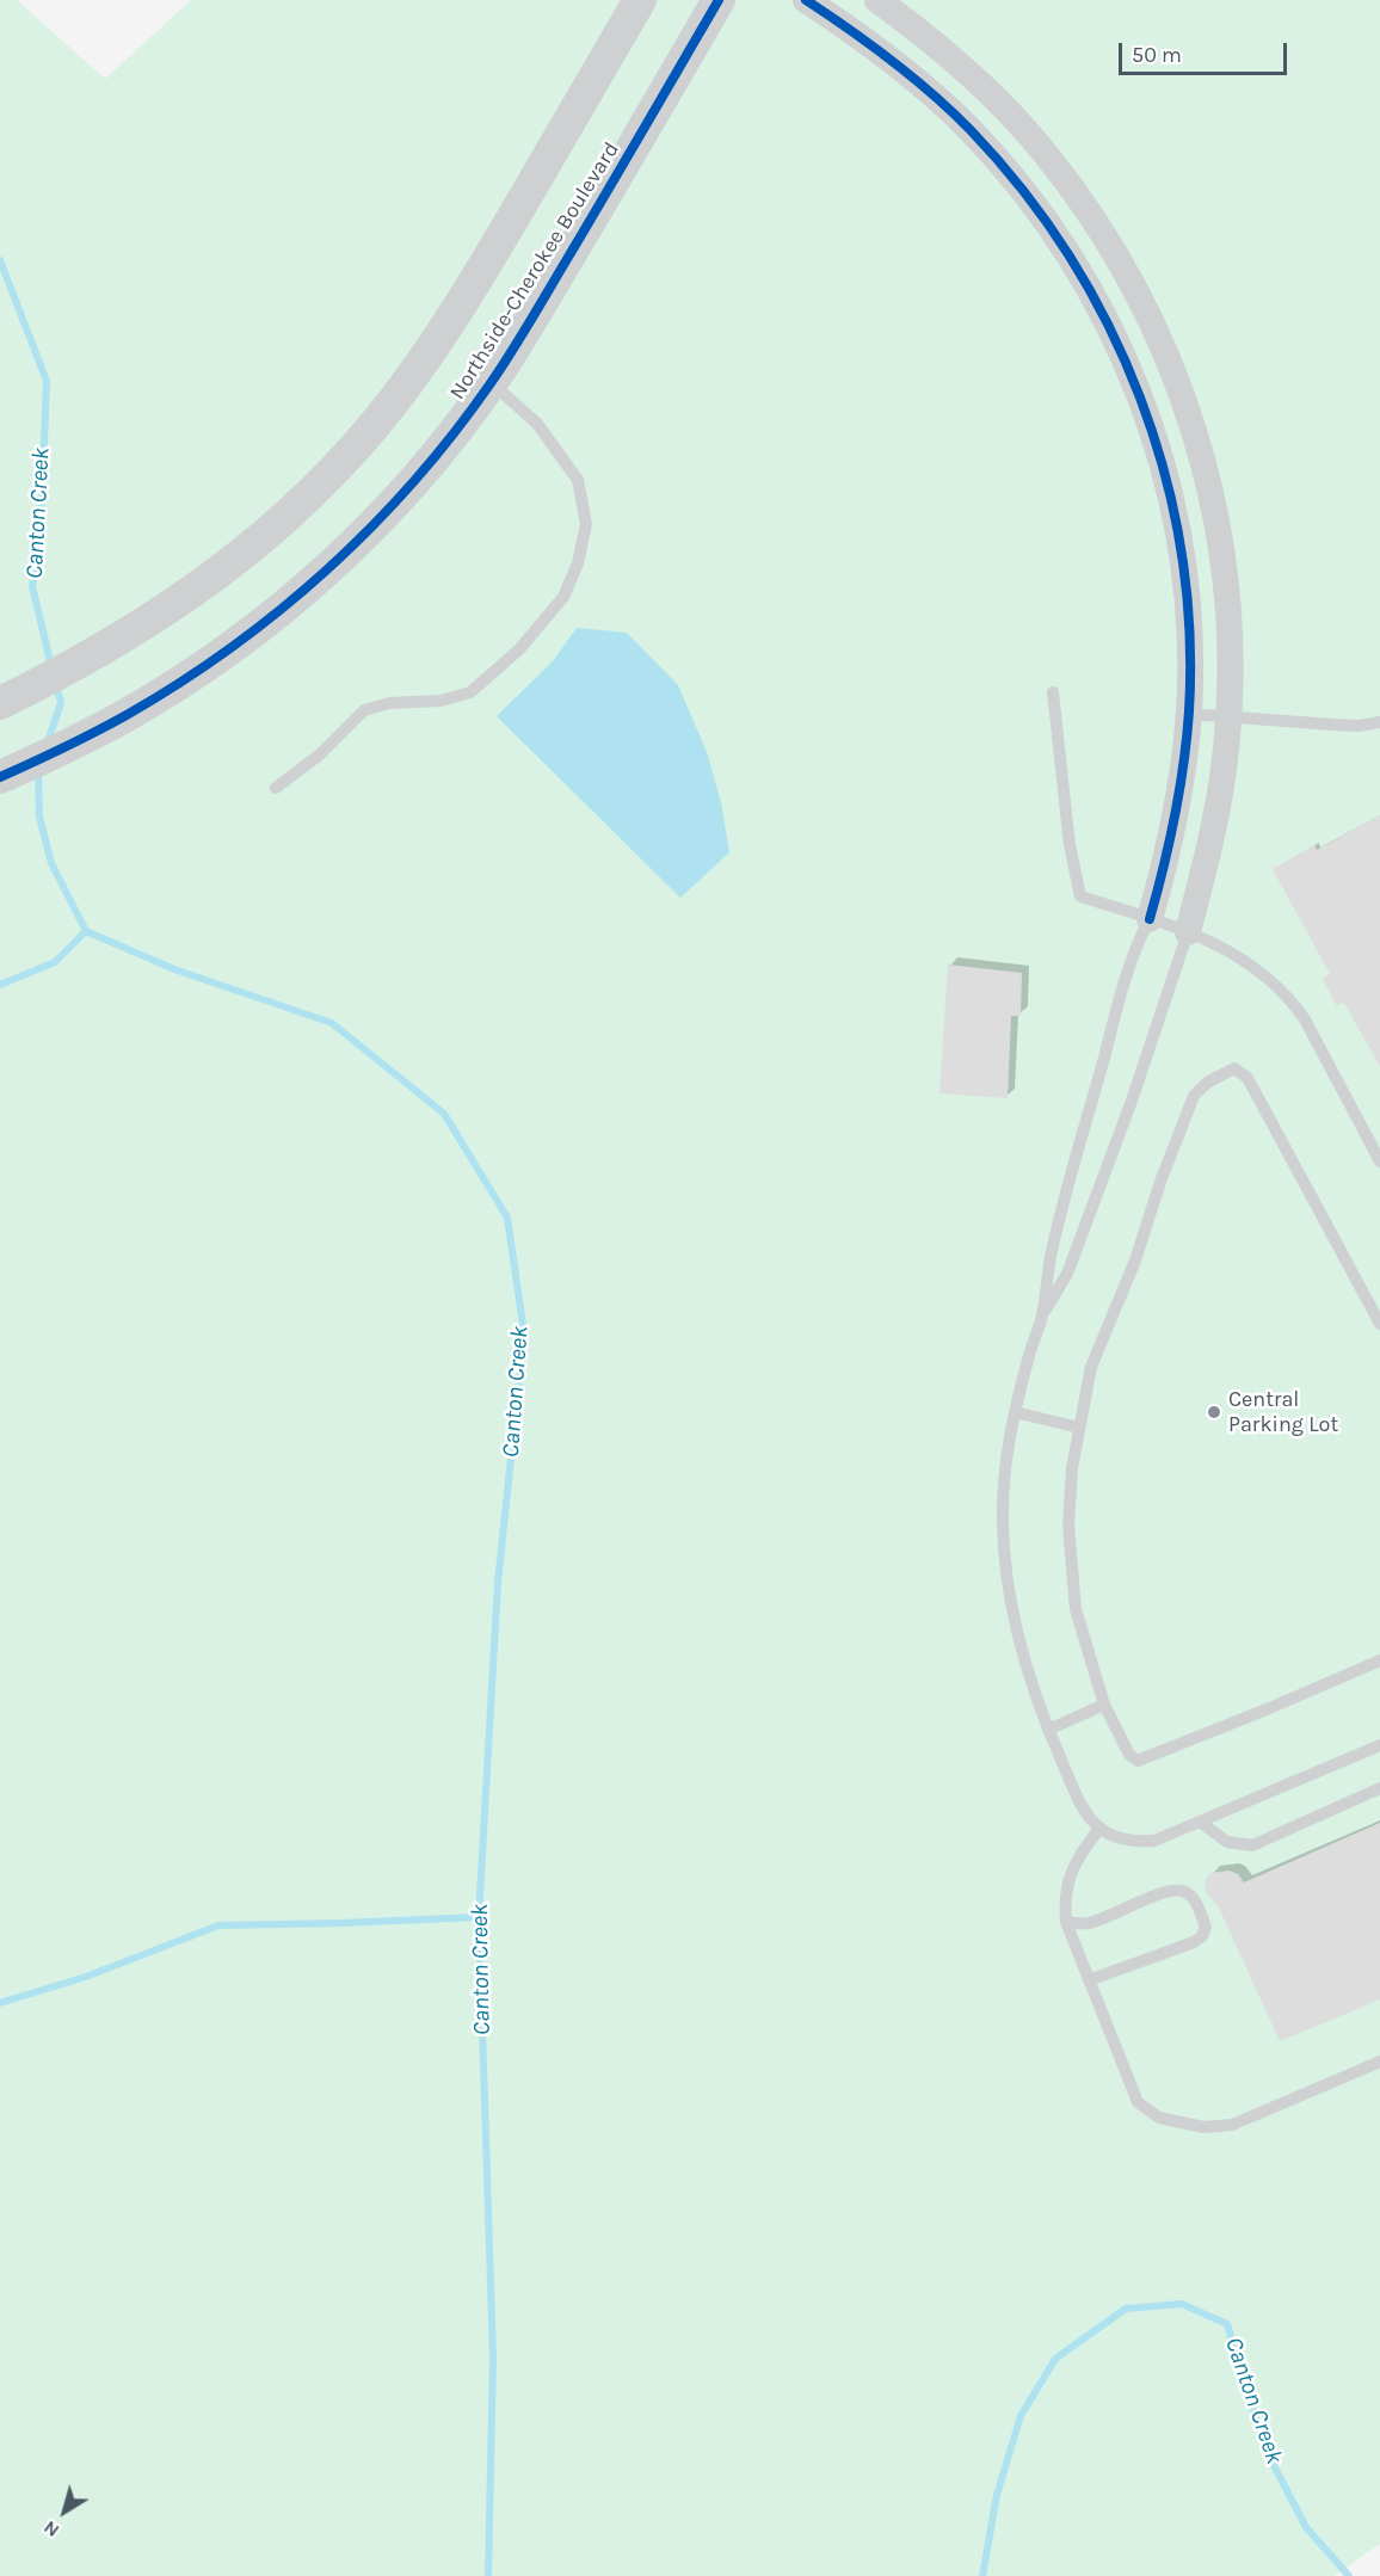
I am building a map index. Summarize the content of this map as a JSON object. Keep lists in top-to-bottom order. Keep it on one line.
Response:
{"streets":{"street":["Northside-Cherokee Boulevard"]},"water":["Canton Creek"],"places":["Central Parking Lot"],"scale_bar":"50 m","north":"bottom left"}
